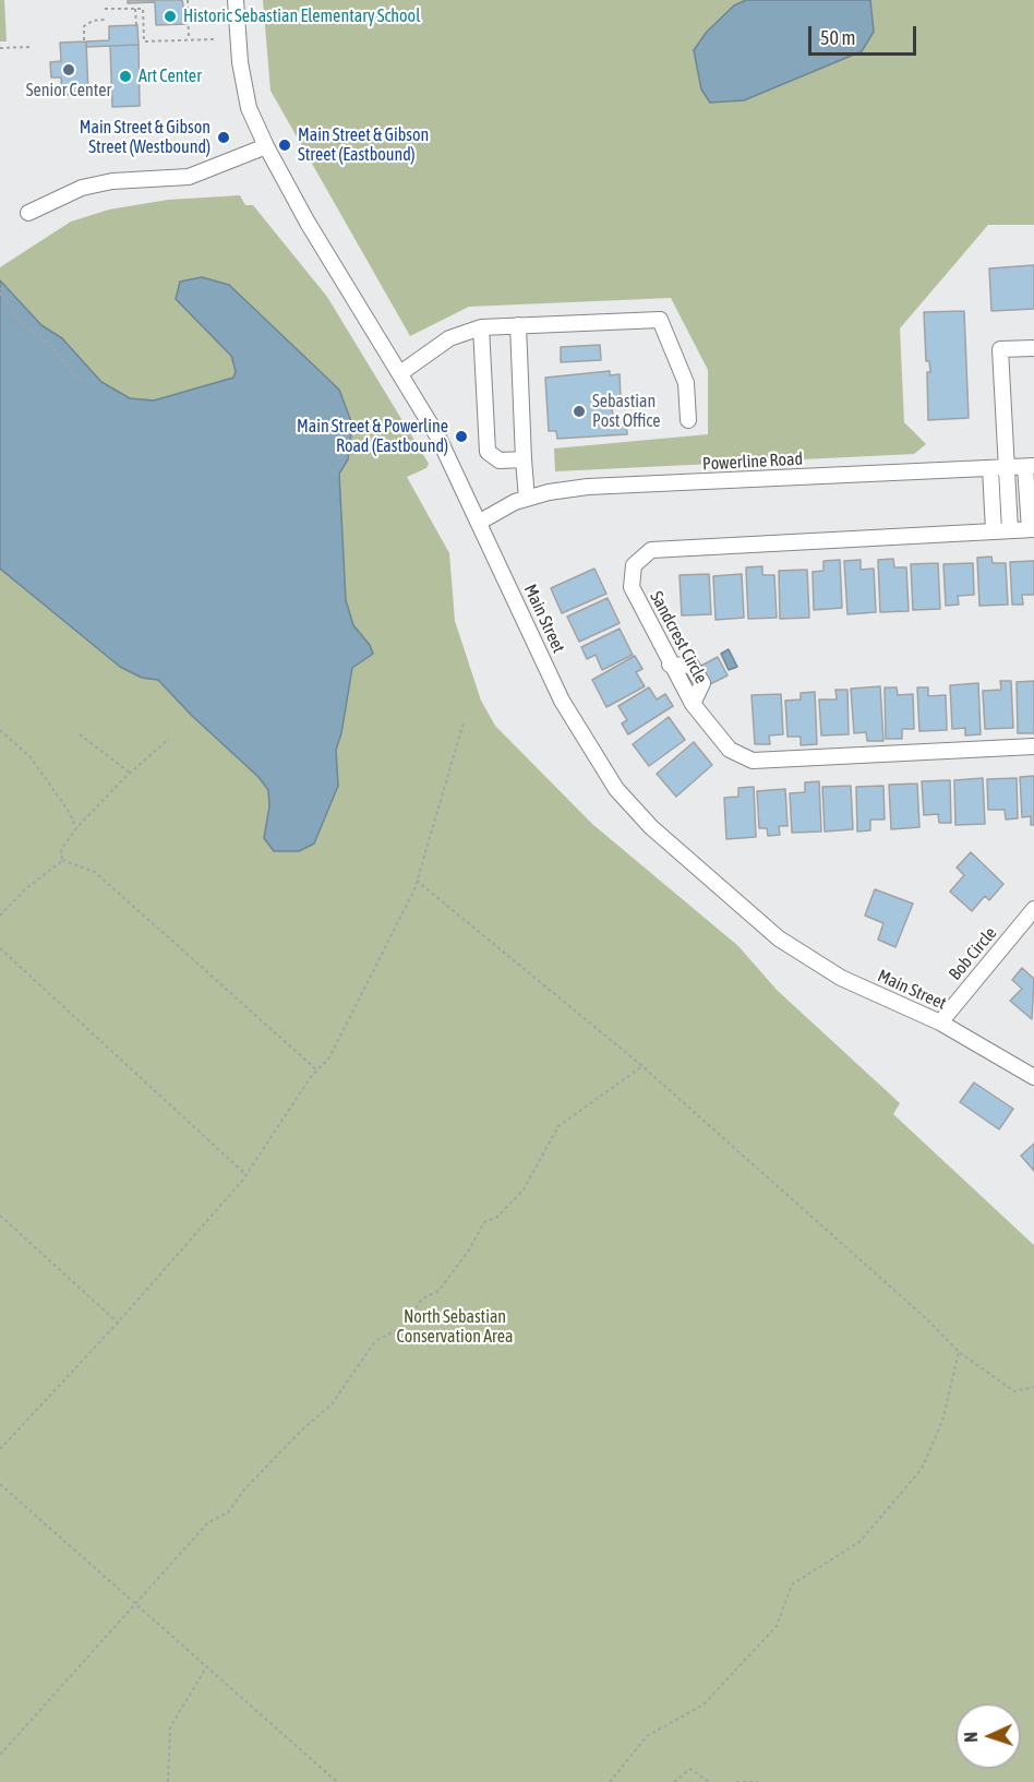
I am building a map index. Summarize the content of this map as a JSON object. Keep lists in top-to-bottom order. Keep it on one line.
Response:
{"streets":{"street":["Powerline Road","Main Street","Sandcrest Circle","Bob Circle"]},"crossings":[["Powerline Road","Main Street"],["Main Street","Bob Circle"]],"parks":["North Sebastian Conservation Area"],"places":["Historic Sebastian Elementary School","Senior Center","Art Center","Main Street & Gibson Street (Westbound)","Main Street & Gibson Street (Eastbound)","Sebastian Post Office","Main Street & Powerline Road (Eastbound)"],"scale_bar":"50 m","north":"left"}
